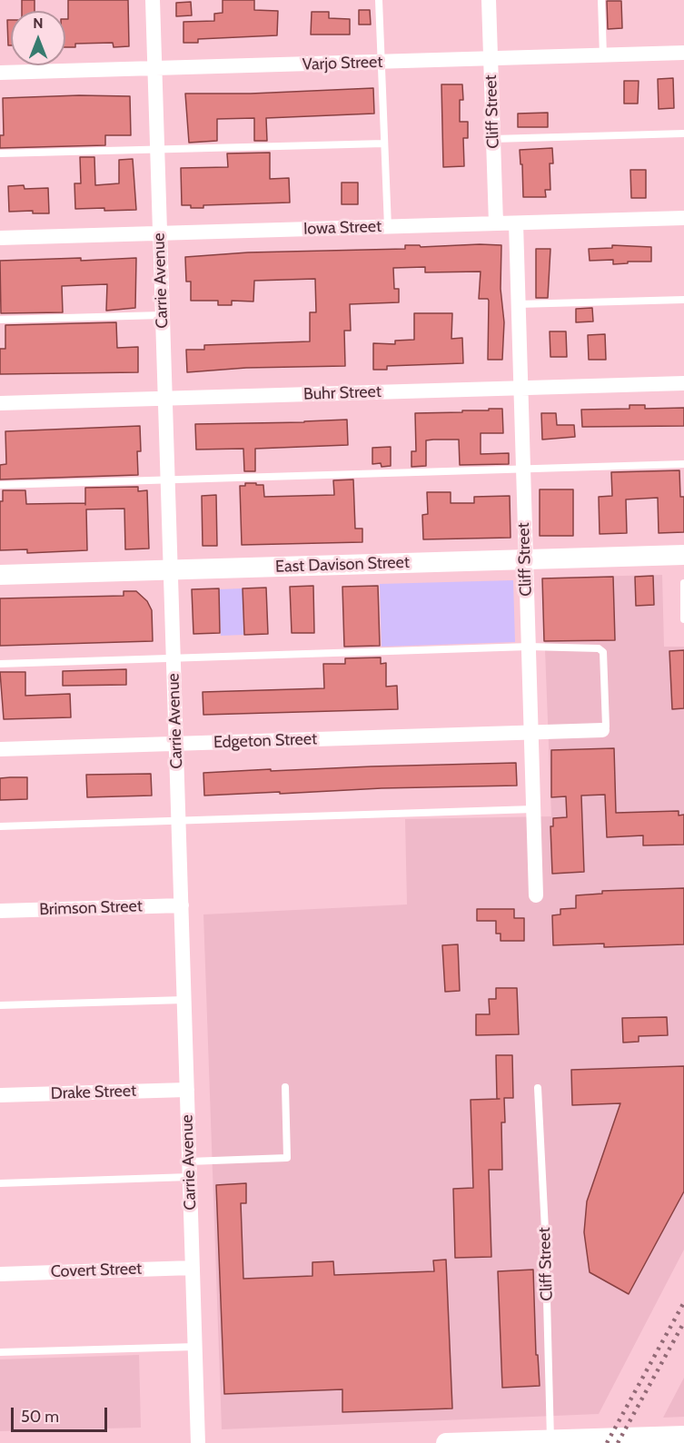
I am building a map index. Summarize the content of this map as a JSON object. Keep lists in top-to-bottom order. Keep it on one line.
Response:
{"streets":{"main road":["East Davison Street"],"street":["Varjo Street","Cliff Street","Iowa Street","Carrie Avenue","Buhr Street","Edgeton Street","Brimson Street","Drake Street","Covert Street"]},"crossings":[["Varjo Street","Cliff Street"],["Varjo Street","Carrie Avenue"],["Cliff Street","Iowa Street"],["Cliff Street","Buhr Street"],["Cliff Street","East Davison Street"],["Cliff Street","Edgeton Street"],["Iowa Street","Carrie Avenue"],["Carrie Avenue","Buhr Street"],["Carrie Avenue","East Davison Street"],["Carrie Avenue","Edgeton Street"],["Carrie Avenue","Brimson Street"],["Carrie Avenue","Drake Street"],["Carrie Avenue","Covert Street"]],"scale_bar":"50 m","north":"top"}
